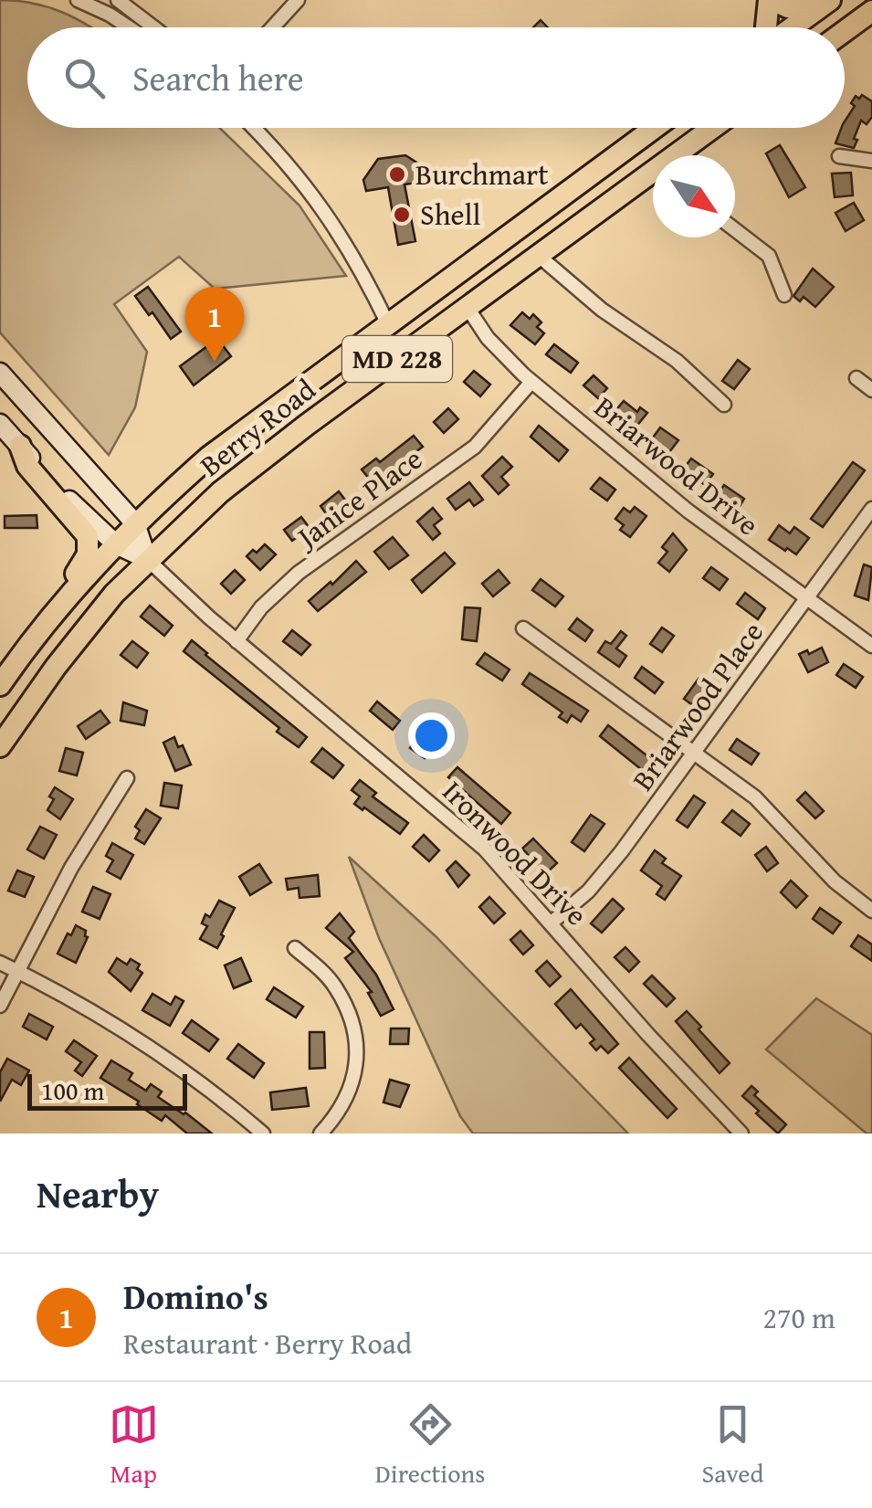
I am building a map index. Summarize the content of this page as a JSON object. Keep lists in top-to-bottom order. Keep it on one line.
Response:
{"streets":{"highway":["MD 228","Berry Road"],"street":["Briarwood Drive","Janice Place","Briarwood Place","Ironwood Drive"]},"crossings":[["Berry Road","Briarwood Drive"],["Berry Road","Ironwood Drive"],["Briarwood Drive","Janice Place"],["Briarwood Drive","Briarwood Place"],["Janice Place","Ironwood Drive"],["Briarwood Place","Ironwood Drive"]],"places":["Burchmart","Shell"],"scale_bar":"100 m","north":"bottom right","page":{"search":"Search here","pins":"1","scale":"100 m","heading":"Nearby","list":[{"mark":"1","name":"Domino's","note":"Restaurant · Berry Road","value":"270 m"}],"nav":["Map","Directions","Saved"]}}
